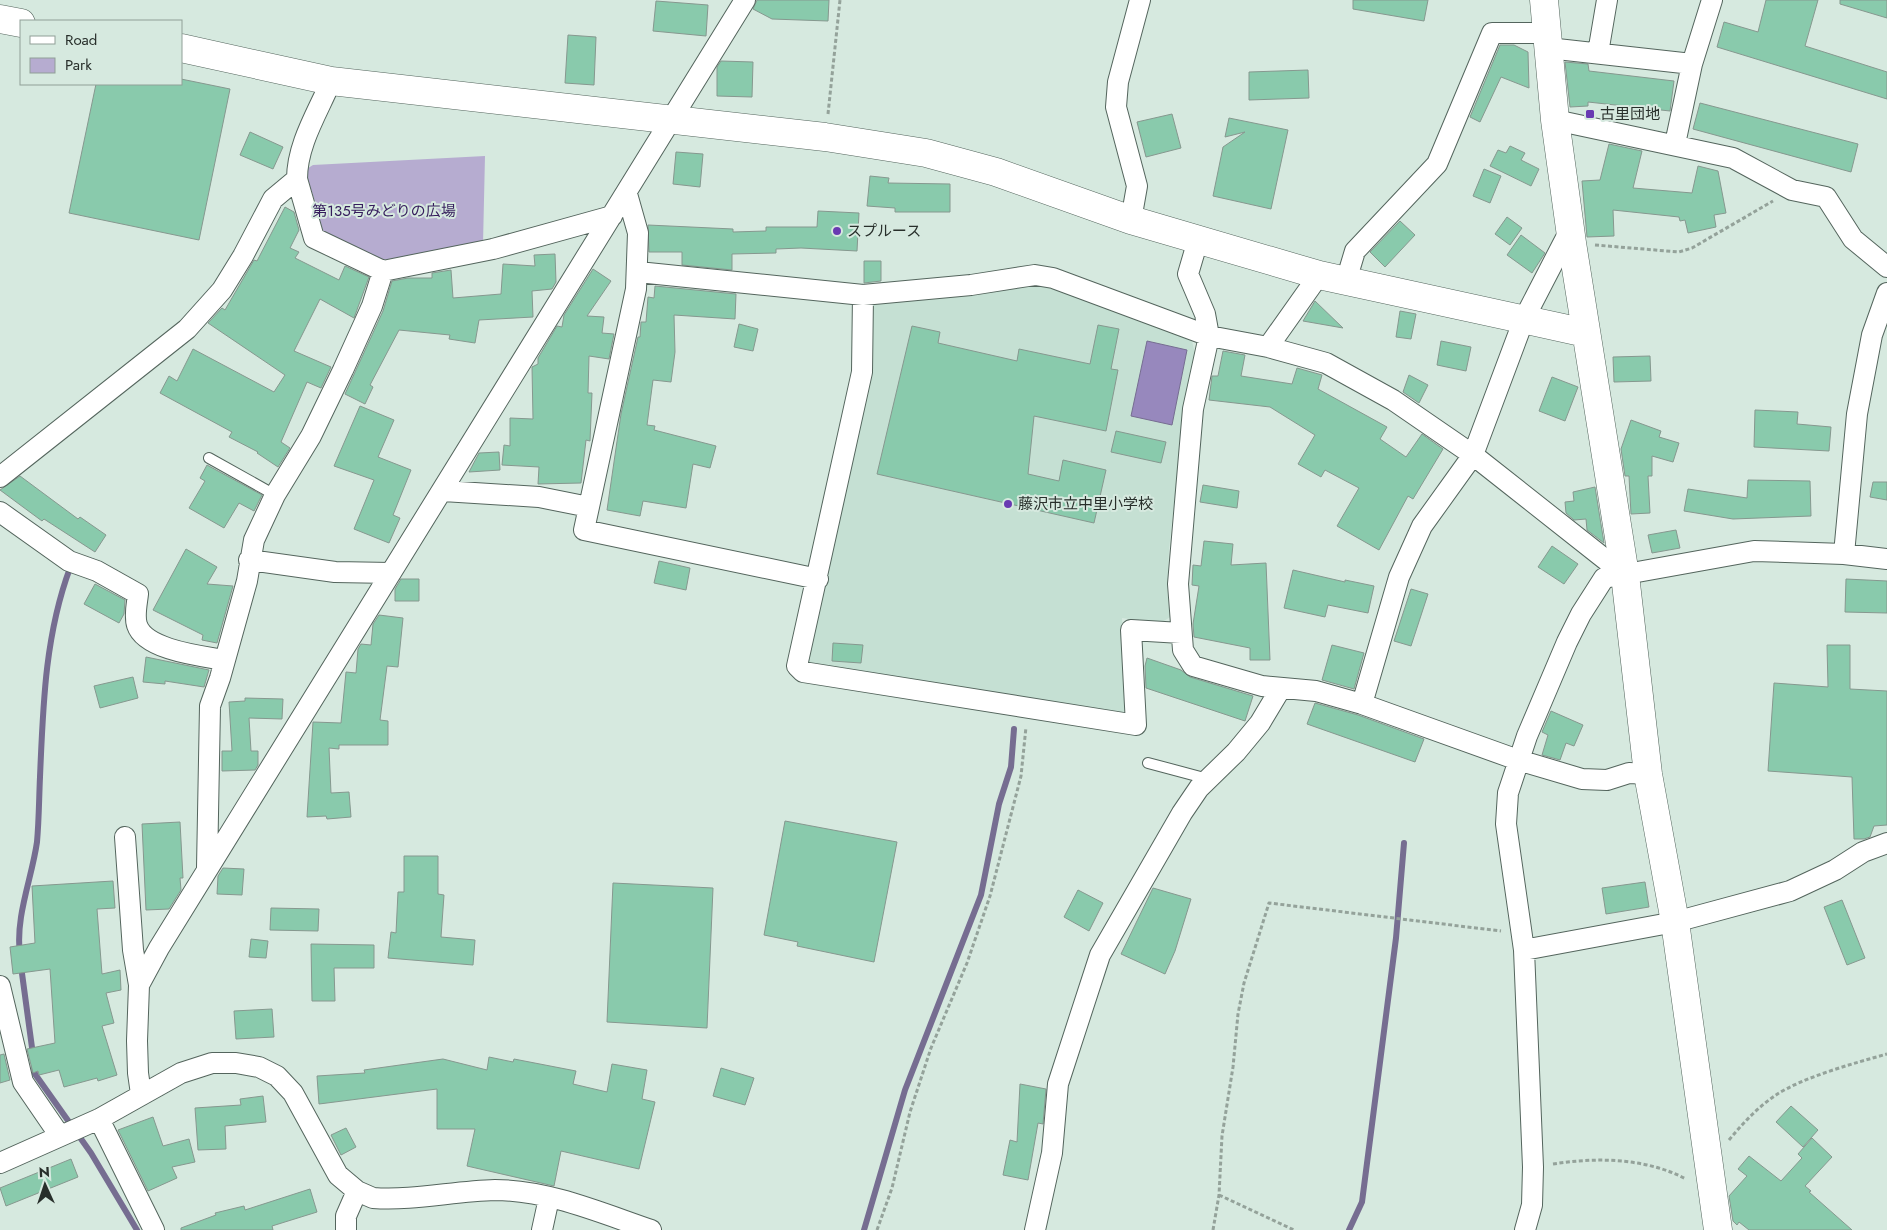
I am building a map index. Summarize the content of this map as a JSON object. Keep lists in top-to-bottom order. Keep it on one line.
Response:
{"parks":["第135号みどりの広場"],"places":{"transit":["古里団地"],"other":["スプルース","藤沢市立中里小学校"]},"legend":["Road","Park"],"north":"top"}
